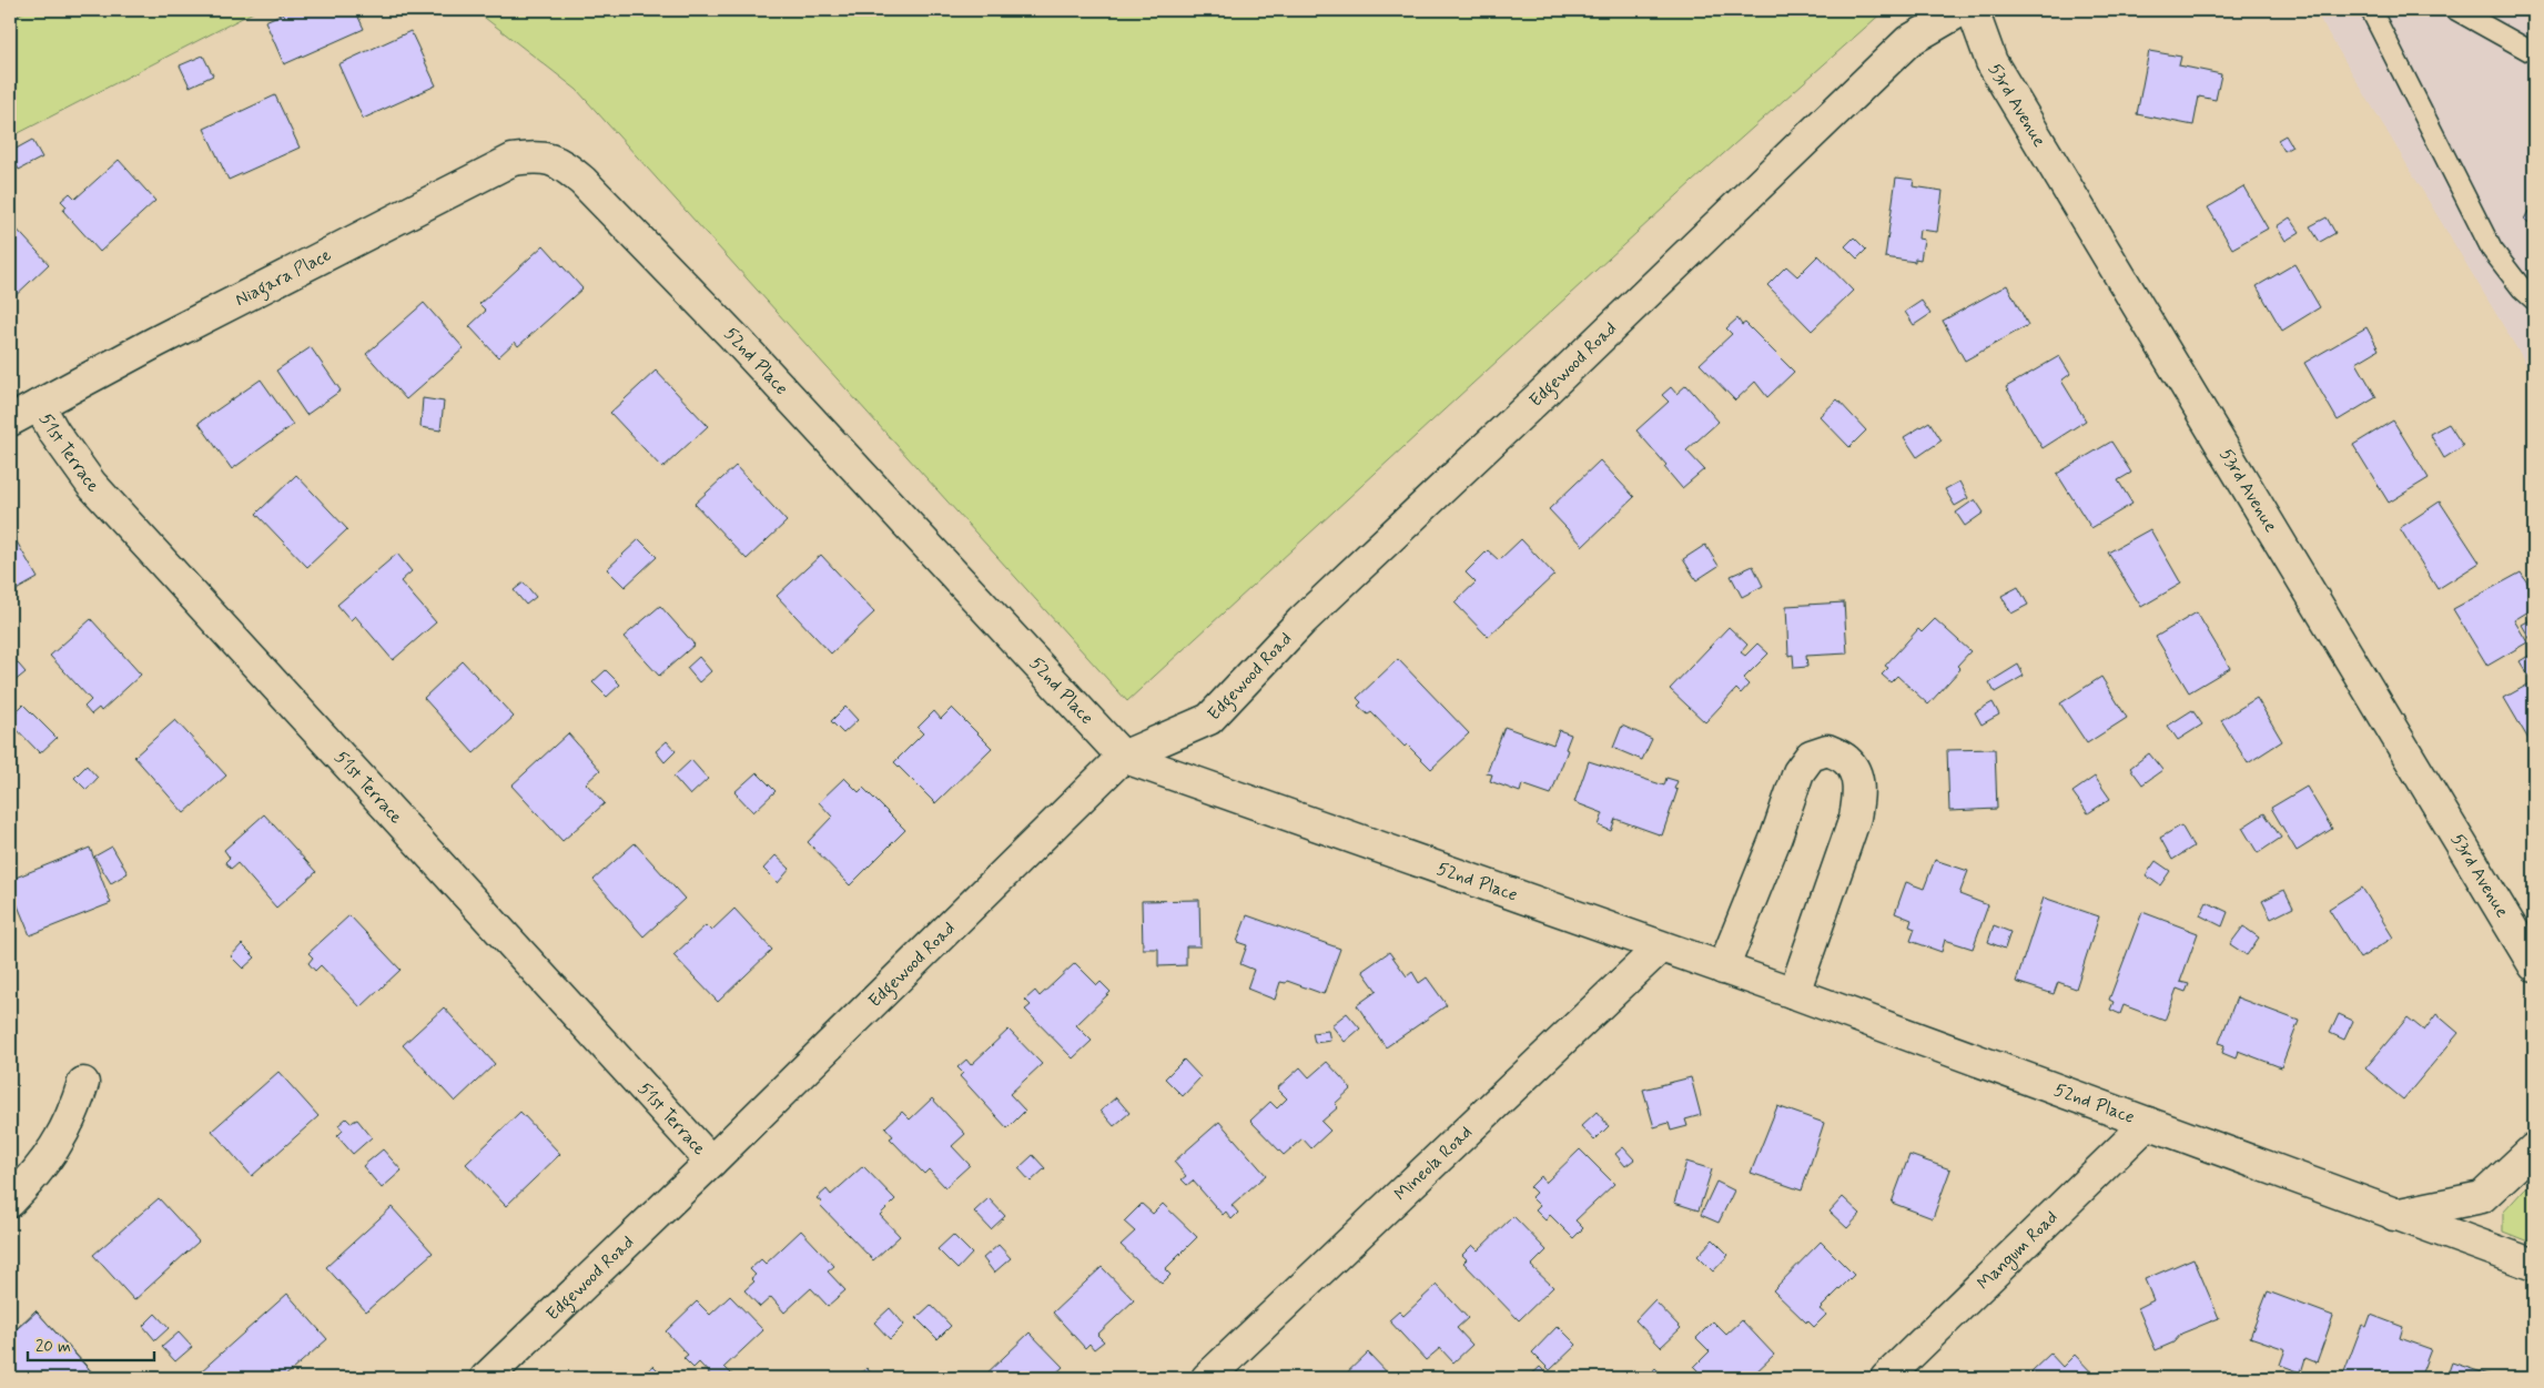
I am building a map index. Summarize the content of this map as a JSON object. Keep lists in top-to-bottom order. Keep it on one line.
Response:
{"streets":{"street":["53rd Avenue","Niagara Place","52nd Place","Edgewood Road","51st Terrace","Mineola Road","Mangum Road"]},"crossings":[["Niagara Place","52nd Place"],["Niagara Place","51st Terrace"],["52nd Place","Edgewood Road"],["52nd Place","Mineola Road"],["52nd Place","Mangum Road"],["Edgewood Road","51st Terrace"]],"scale_bar":"20 m"}
